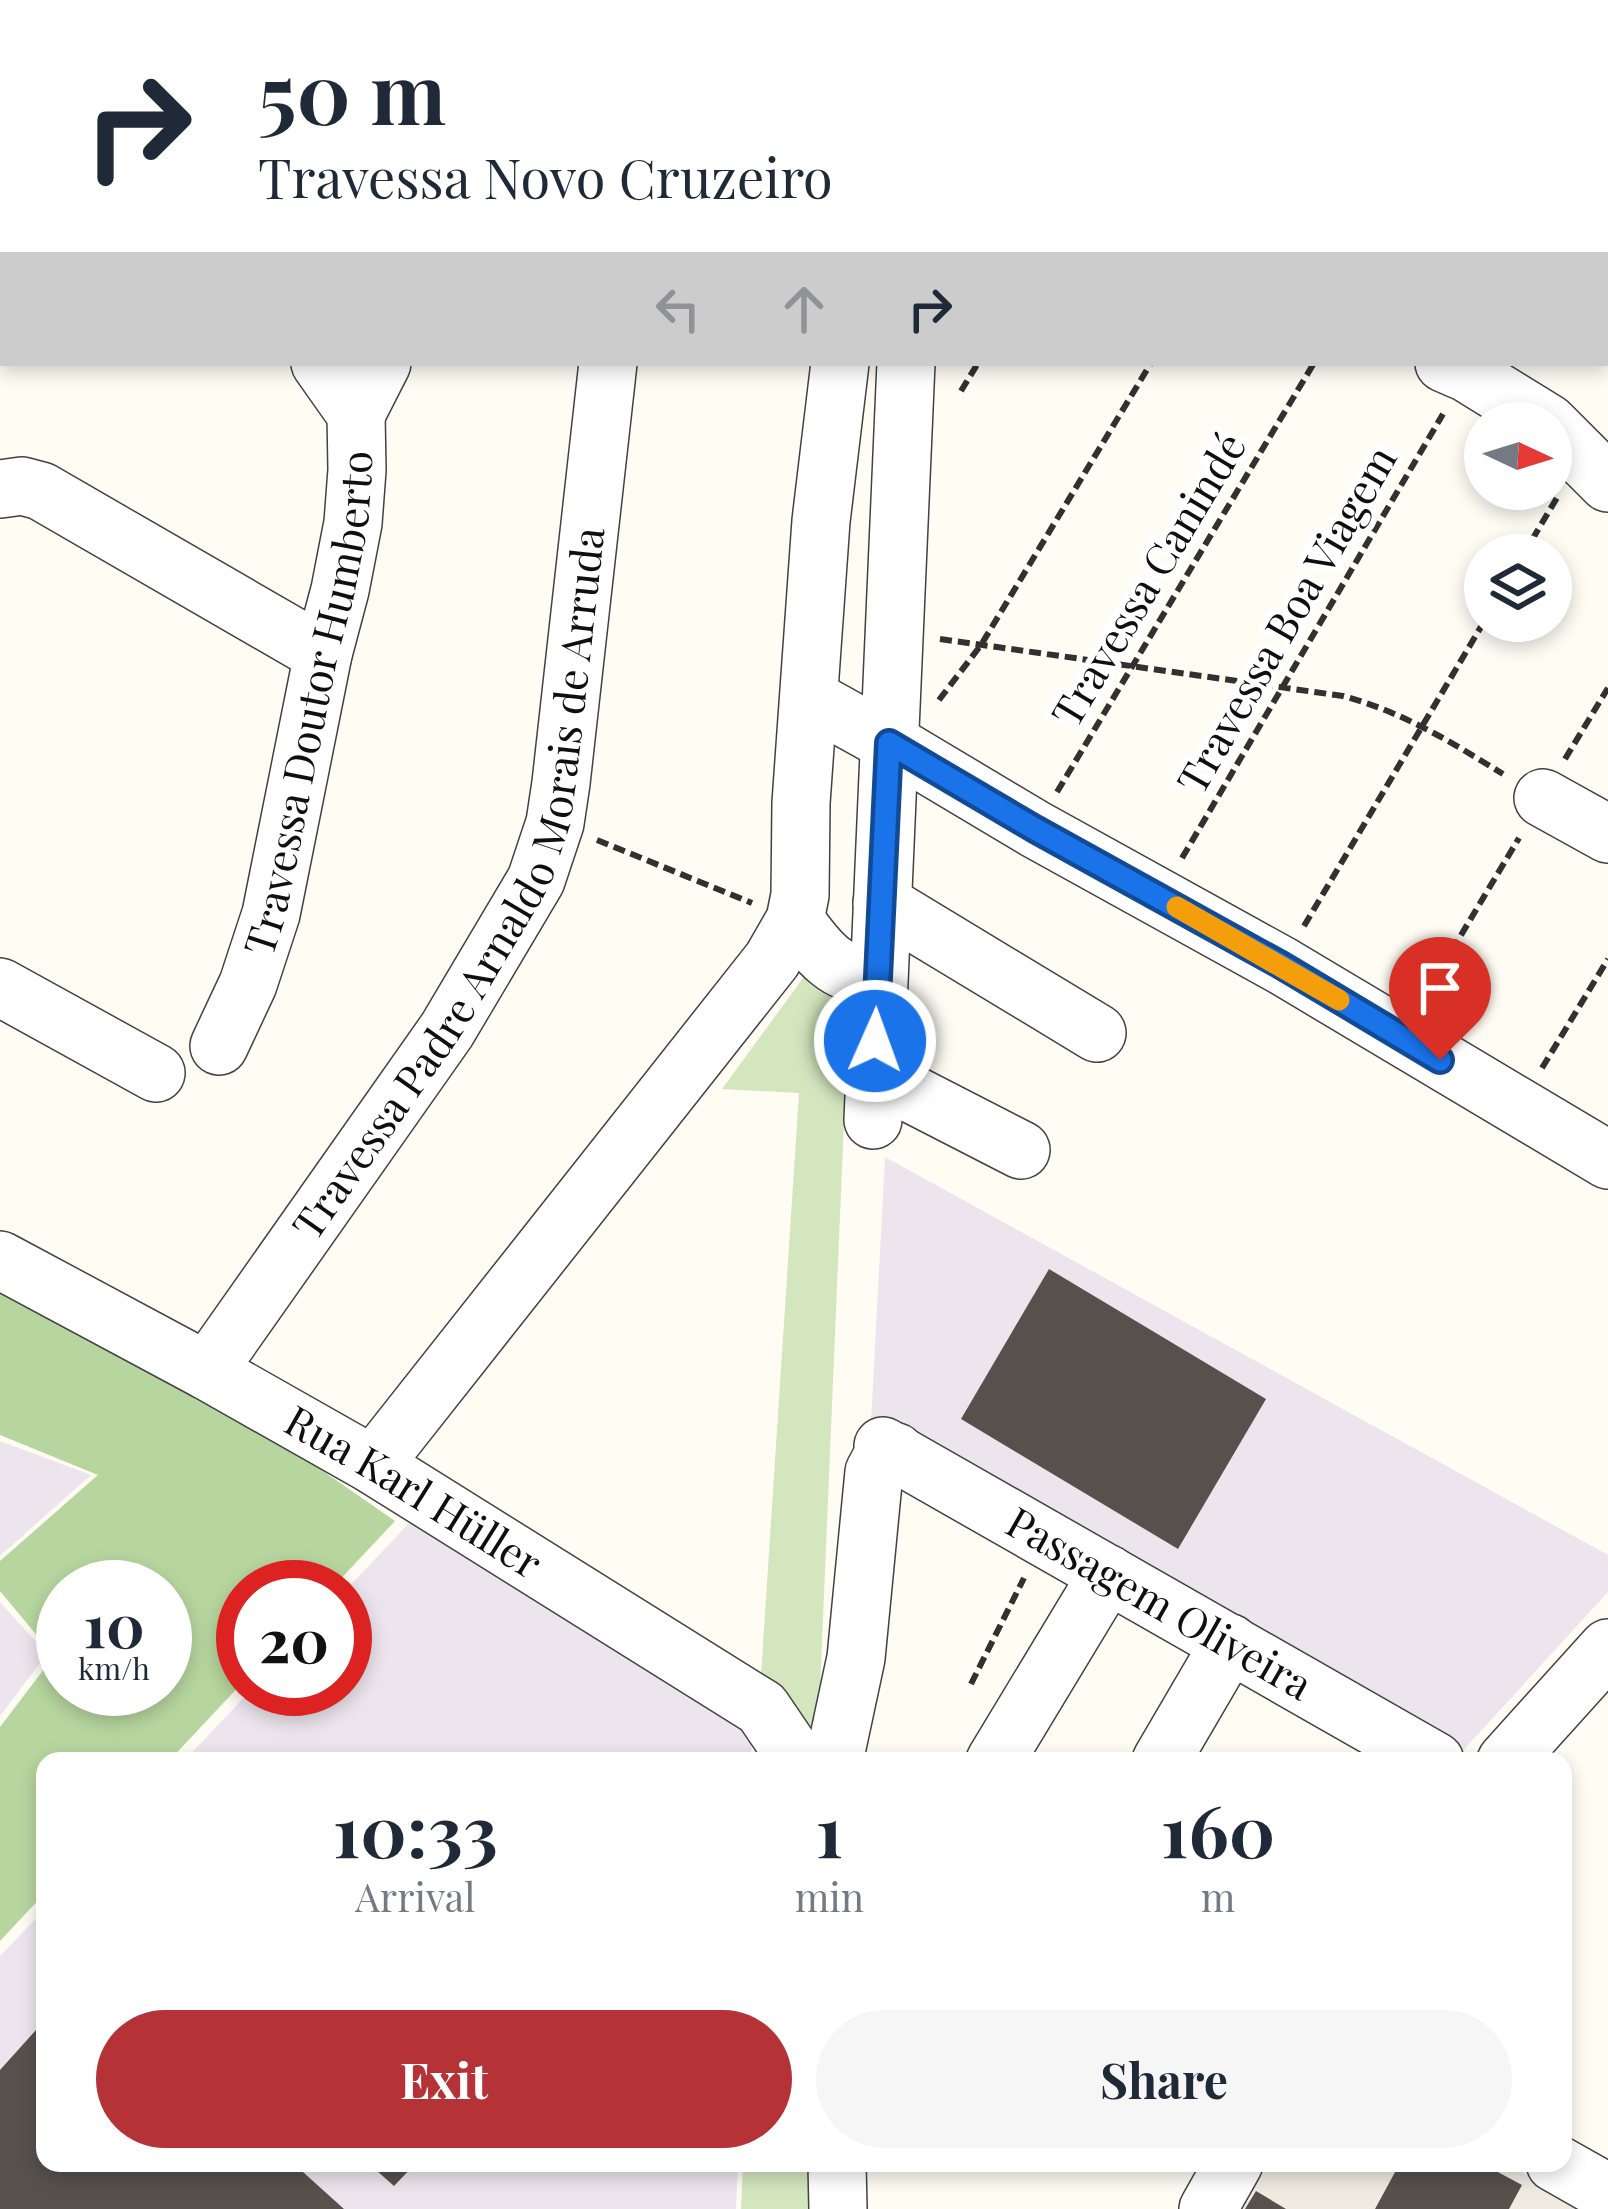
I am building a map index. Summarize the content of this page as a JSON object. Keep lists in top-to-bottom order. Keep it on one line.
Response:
{"streets":{"street":["Travessa Doutor Humberto","Travessa Padre Arnaldo Morais de Arruda","Rua Karl Hüller","Passagem Oliveira"],"path":["Travessa Canindé","Travessa Boa Viagem"]},"crossings":[["Travessa Padre Arnaldo Morais de Arruda","Rua Karl Hüller"]],"north":"right","page":{"turn":["50 m","Travessa Novo Cruzeiro"],"speed":"10 km/h","limit":"20","eta":["10:33","Arrival","1","min","160","m"],"buttons":["Exit","Share"]}}
